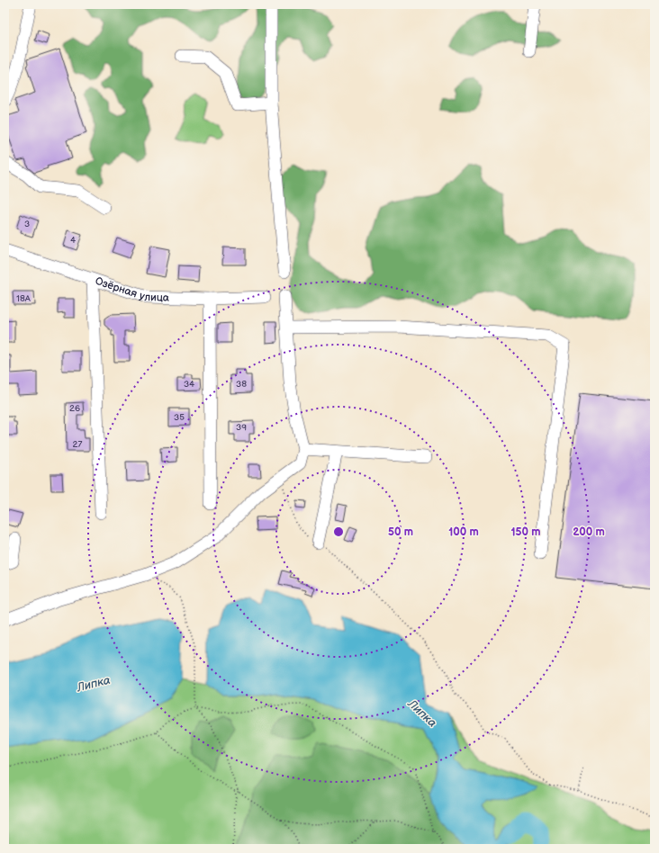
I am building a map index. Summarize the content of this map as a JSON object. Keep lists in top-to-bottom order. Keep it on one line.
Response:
{"streets":{"street":["Озёрная улица"]},"water":["Липка"],"house_numbers":["3","4","18А","34","38","26","35","39","27"],"rings":["50 m","100 m","150 m","200 m"]}
